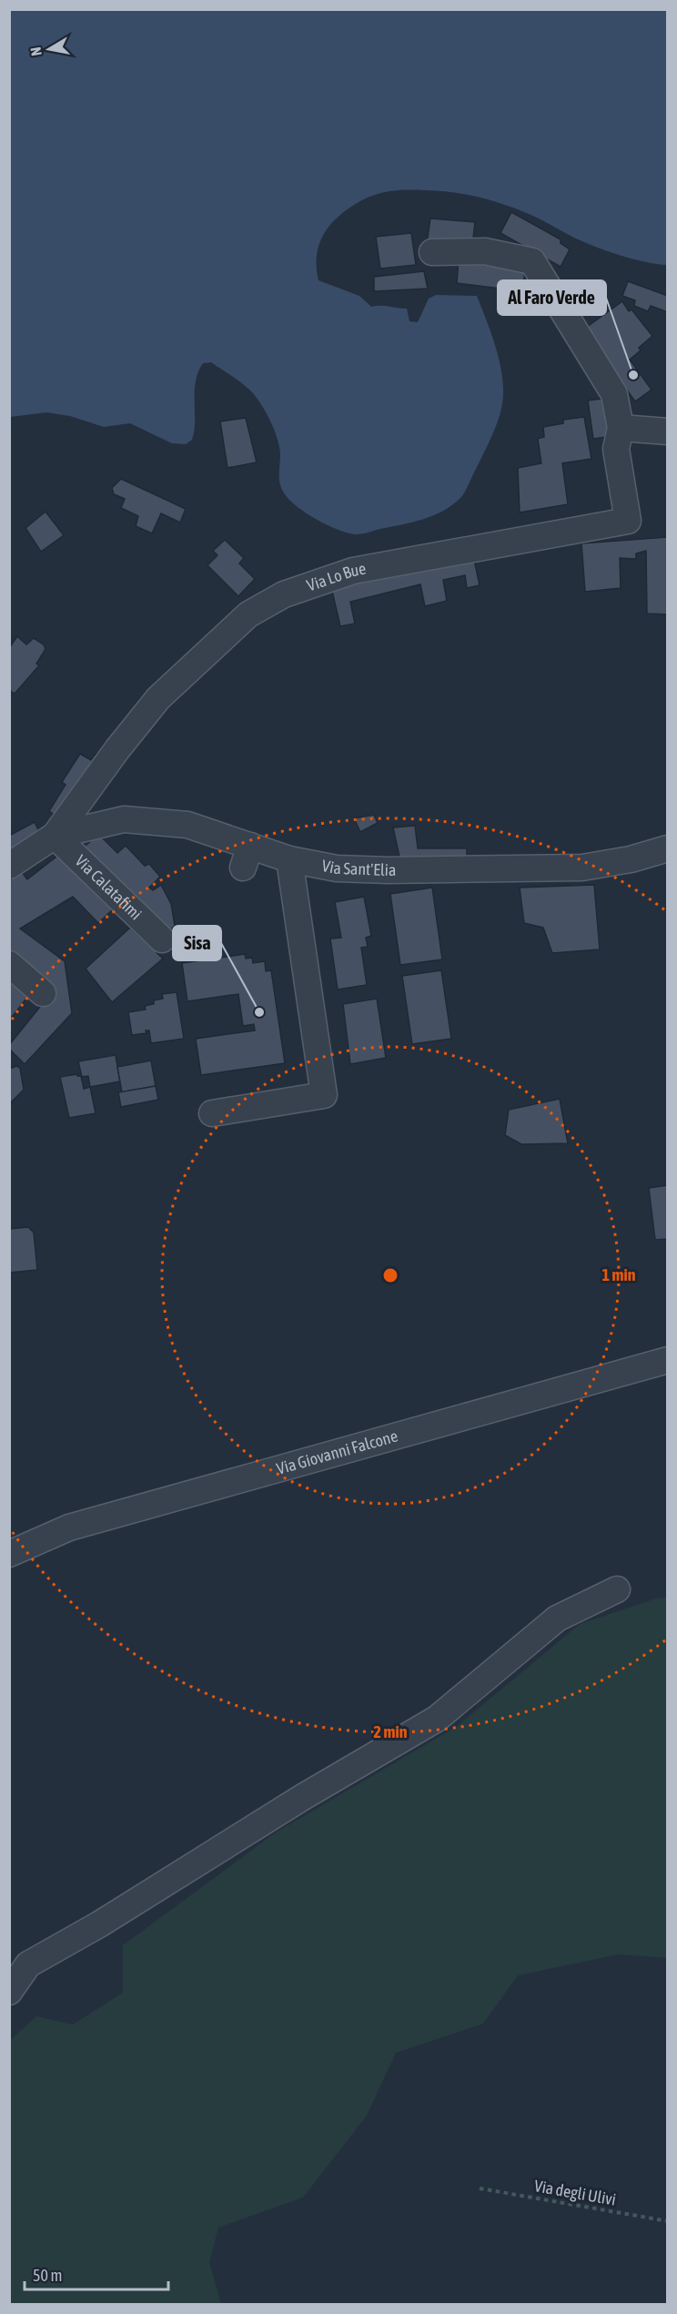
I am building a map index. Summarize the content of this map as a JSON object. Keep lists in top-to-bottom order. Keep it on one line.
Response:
{"streets":{"street":["Via Lo Bue","Via Sant'Elia","Via Calatafimi","Via Giovanni Falcone"],"path":["Via degli Ulivi"]},"crossings":[["Via Lo Bue","Via Sant'Elia"],["Via Lo Bue","Via Calatafimi"],["Via Sant'Elia","Via Calatafimi"]],"places":["Al Faro Verde","Sisa"],"scale_bar":"50 m","north":"left","rings":["1 min","2 min"]}
